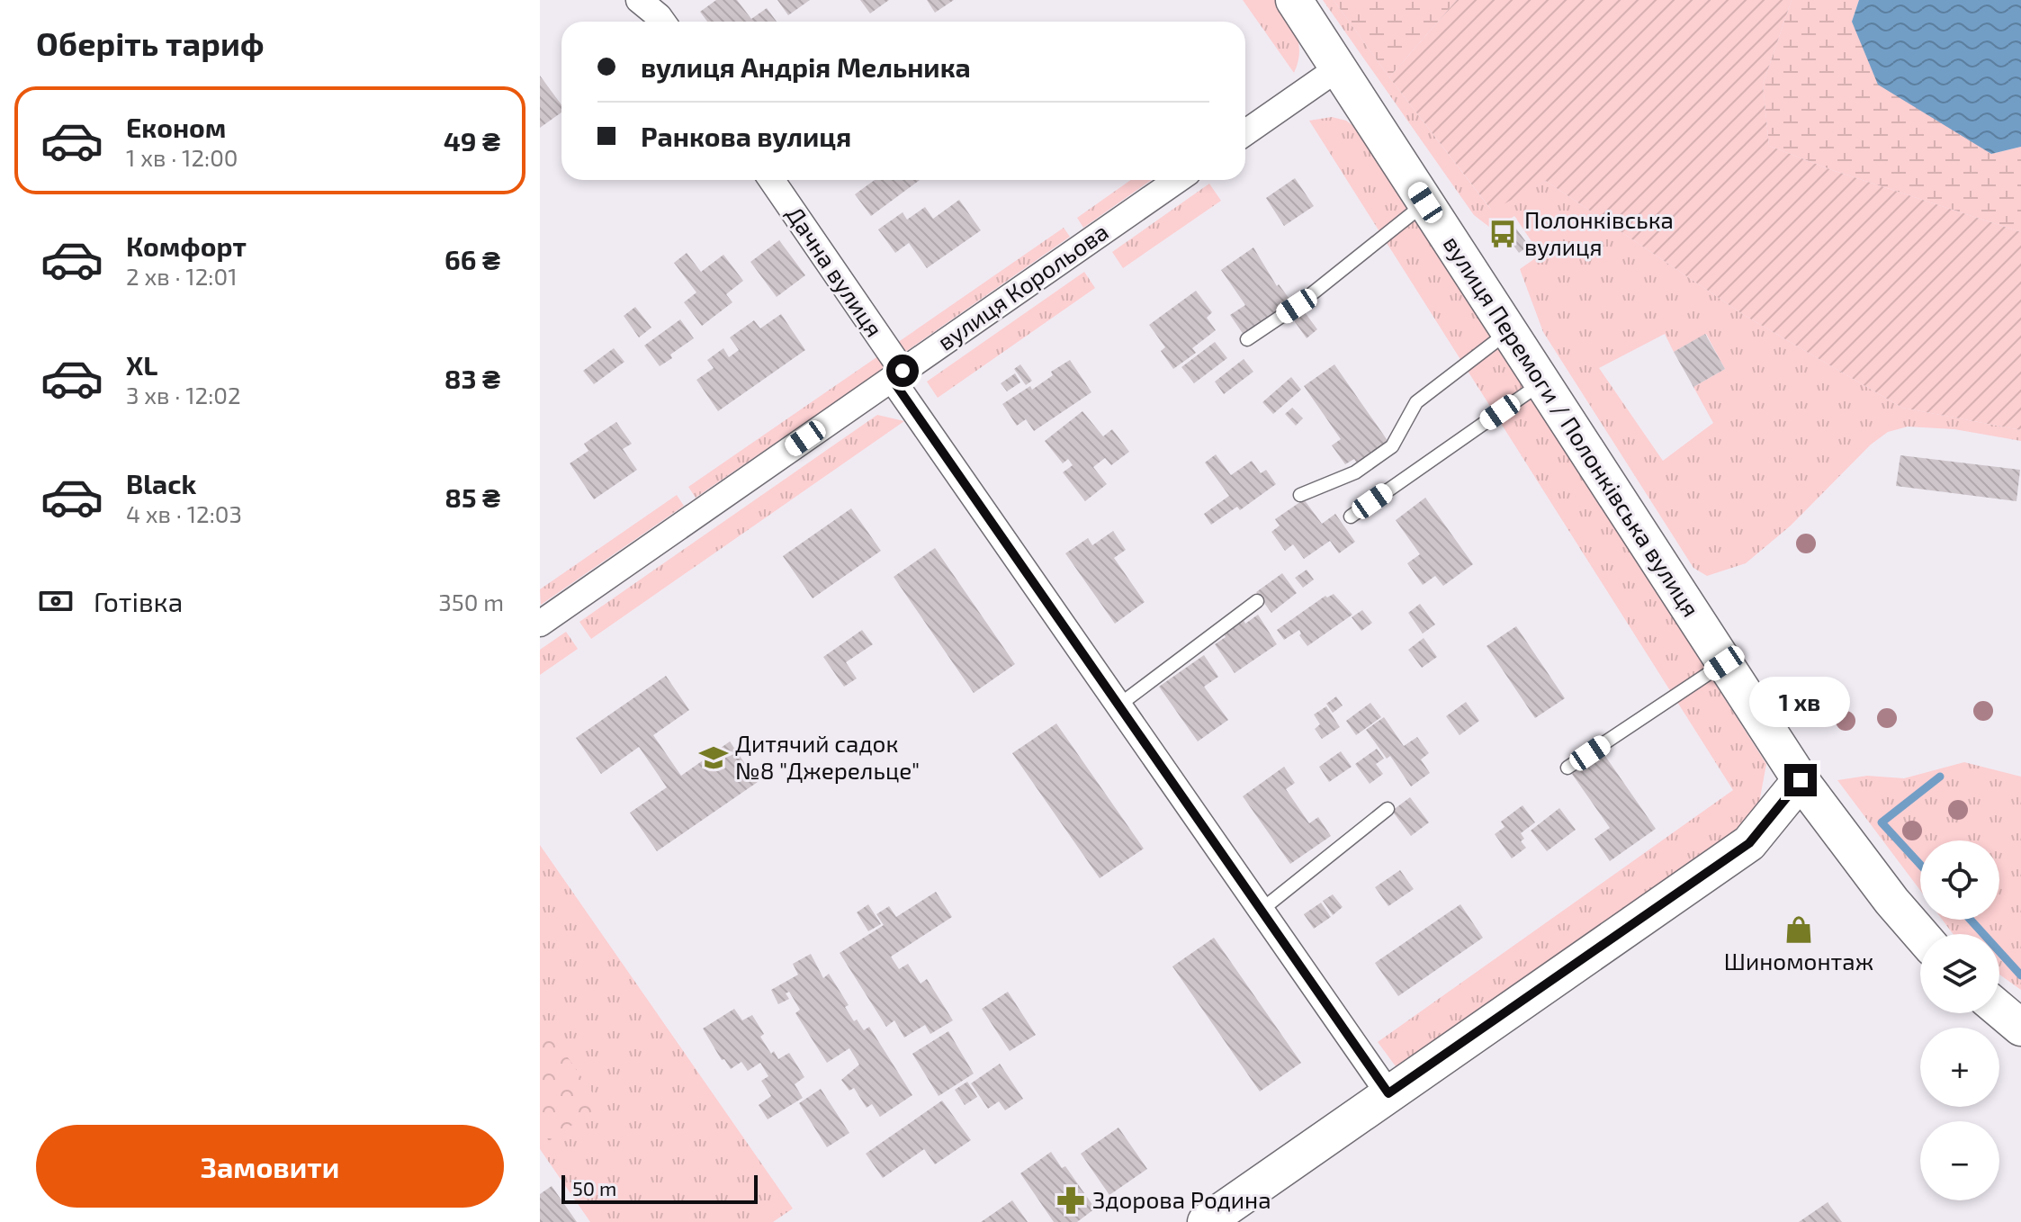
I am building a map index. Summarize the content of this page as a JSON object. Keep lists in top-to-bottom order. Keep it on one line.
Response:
{"streets":{"main road":["вулиця Перемоги / Полонківська вулиця"],"street":["Дачна вулиця","вулиця Корольова"]},"crossings":[["Дачна вулиця","вулиця Корольова"]],"places":{"bus stop":["Полонківська вулиця"],"school or university":["Дитячий садок №8 \"Джерельце\""],"shop":["Шиномонтаж"],"pharmacy":["Здорова Родина"]},"scale_bar":"50 m","page":{"heading":"Оберіть тариф","banner":["вулиця Андрія Мельника","Ранкова вулиця"],"list":[{"name":"Економ","note":"1 хв · 12:00","value":"49 ₴"},{"name":"Комфорт","note":"2 хв · 12:01","value":"66 ₴"},{"name":"XL","note":"3 хв · 12:02","value":"83 ₴"},{"name":"Black","note":"4 хв · 12:03","value":"85 ₴"}],"pay":["Готівка","350 m"],"bubble":"1 хв","map_buttons":["+","−"],"buttons":"Замовити","scale":"50 m"}}
